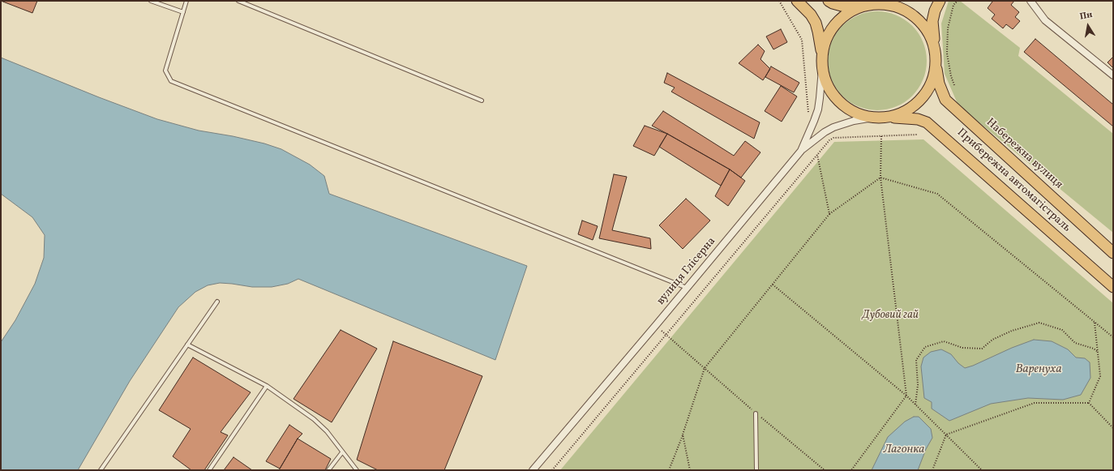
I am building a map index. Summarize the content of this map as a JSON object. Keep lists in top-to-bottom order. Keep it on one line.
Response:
{"streets":{"main road":["Набережна вулиця","Прибережна автомагістраль"],"street":["вулиця Глісерна"]},"crossings":[["Набережна вулиця","Прибережна автомагістраль"],["Набережна вулиця","вулиця Глісерна"],["Прибережна автомагістраль","вулиця Глісерна"]],"water":["Варенуха","Лагонка"],"parks":["Дубовий гай"],"north":"top"}
